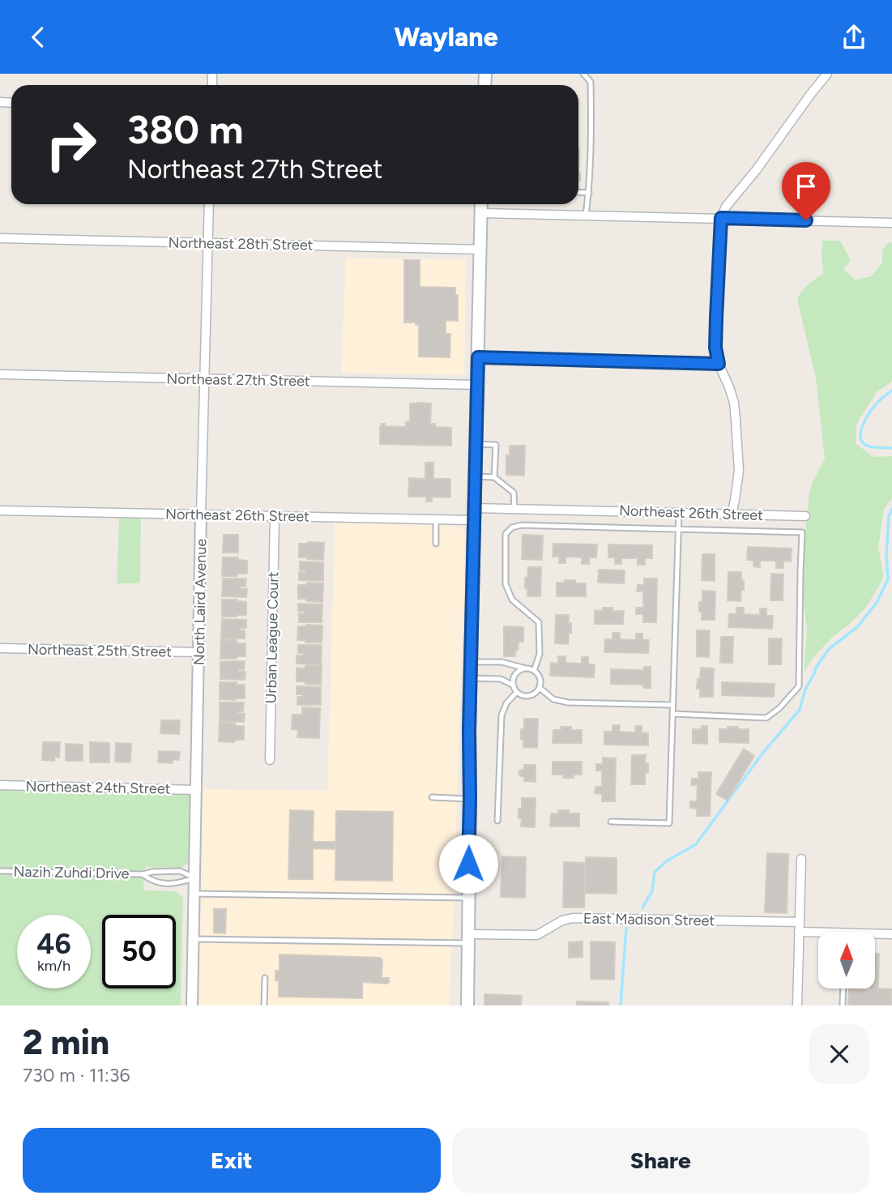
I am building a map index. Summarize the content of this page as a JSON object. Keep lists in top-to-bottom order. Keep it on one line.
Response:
{"streets":{"street":["Northeast 28th Street","Northeast 27th Street","Northeast 26th Street","North Laird Avenue","Urban League Court","Northeast 25th Street","Northeast 24th Street","East Madison Street"],"lane":["Nazih Zuhdi Drive"]},"crossings":[["Northeast 28th Street","North Laird Avenue"],["Northeast 27th Street","North Laird Avenue"],["Northeast 26th Street","North Laird Avenue"],["Northeast 26th Street","Urban League Court"],["North Laird Avenue","Northeast 25th Street"],["North Laird Avenue","Northeast 24th Street"],["North Laird Avenue","Nazih Zuhdi Drive"]],"north":"top","page":{"header":"Waylane","turn":["380 m","Northeast 27th Street"],"speed":"46 km/h","limit":"50","heading":["2 min","730 m · 11:36"],"buttons":["Exit","Share"]}}
